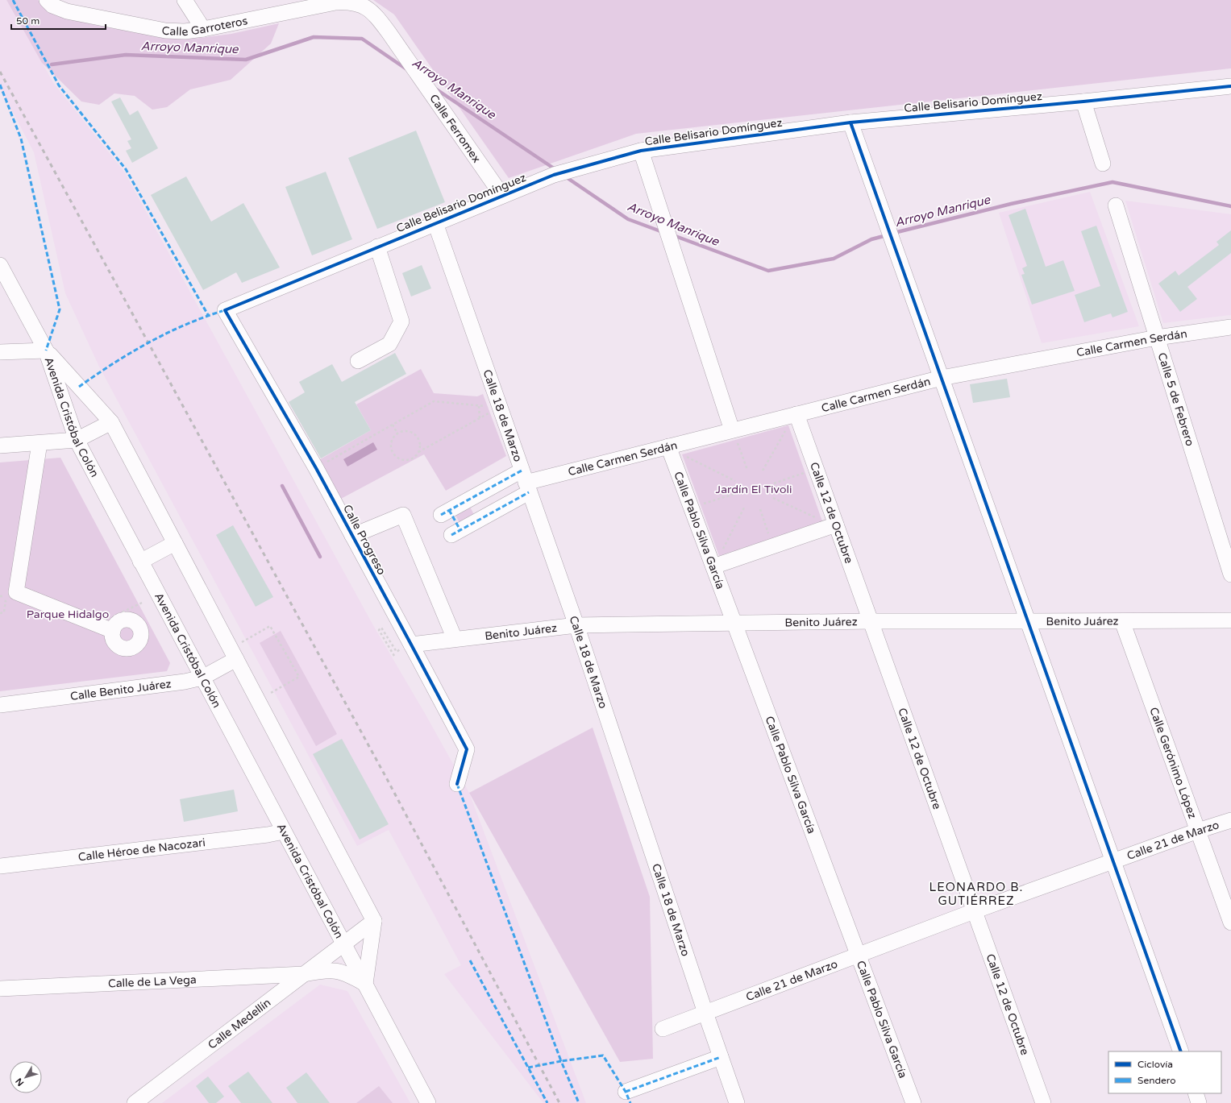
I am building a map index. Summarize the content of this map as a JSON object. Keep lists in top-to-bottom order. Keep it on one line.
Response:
{"streets":{"street":["Calle Garroteros","Calle Belisario Domínguez","Calle Ferromex","Calle Carmen Serdán","Calle 5 de Febrero","Calle 18 de Marzo","Avenida Cristóbal Colón","Calle 12 de Octubre","Calle Pablo Silva García","Calle Progreso","Benito Juárez","Calle Benito Juárez","Calle Gerónimo López","Calle 21 de Marzo","Calle Héroe de Nacozari","Calle de La Vega","Calle Medellín"]},"crossings":[["Calle Garroteros","Calle Ferromex"],["Calle Belisario Domínguez","Calle Ferromex"],["Calle Belisario Domínguez","Calle 18 de Marzo"],["Calle Belisario Domínguez","Calle Progreso"],["Calle Carmen Serdán","Calle 5 de Febrero"],["Calle Carmen Serdán","Calle 18 de Marzo"],["Calle Carmen Serdán","Calle 12 de Octubre"],["Calle Carmen Serdán","Calle Pablo Silva García"],["Calle 18 de Marzo","Benito Juárez"],["Calle 18 de Marzo","Calle 21 de Marzo"],["Avenida Cristóbal Colón","Calle Benito Juárez"],["Avenida Cristóbal Colón","Calle Héroe de Nacozari"],["Avenida Cristóbal Colón","Calle de La Vega"],["Avenida Cristóbal Colón","Calle Medellín"],["Calle 12 de Octubre","Benito Juárez"],["Calle 12 de Octubre","Calle 21 de Marzo"],["Calle Pablo Silva García","Benito Juárez"],["Calle Pablo Silva García","Calle 21 de Marzo"],["Calle Progreso","Benito Juárez"],["Benito Juárez","Calle Gerónimo López"],["Calle Gerónimo López","Calle 21 de Marzo"],["Calle de La Vega","Calle Medellín"]],"districts":["LEONARDO B. GUTIÉRREZ"],"water":["Arroyo Manrique"],"parks":["Jardín El Tivoli","Parque Hidalgo"],"legend":["Ciclovía","Sendero"],"scale_bar":"50 m","north":"bottom left"}
